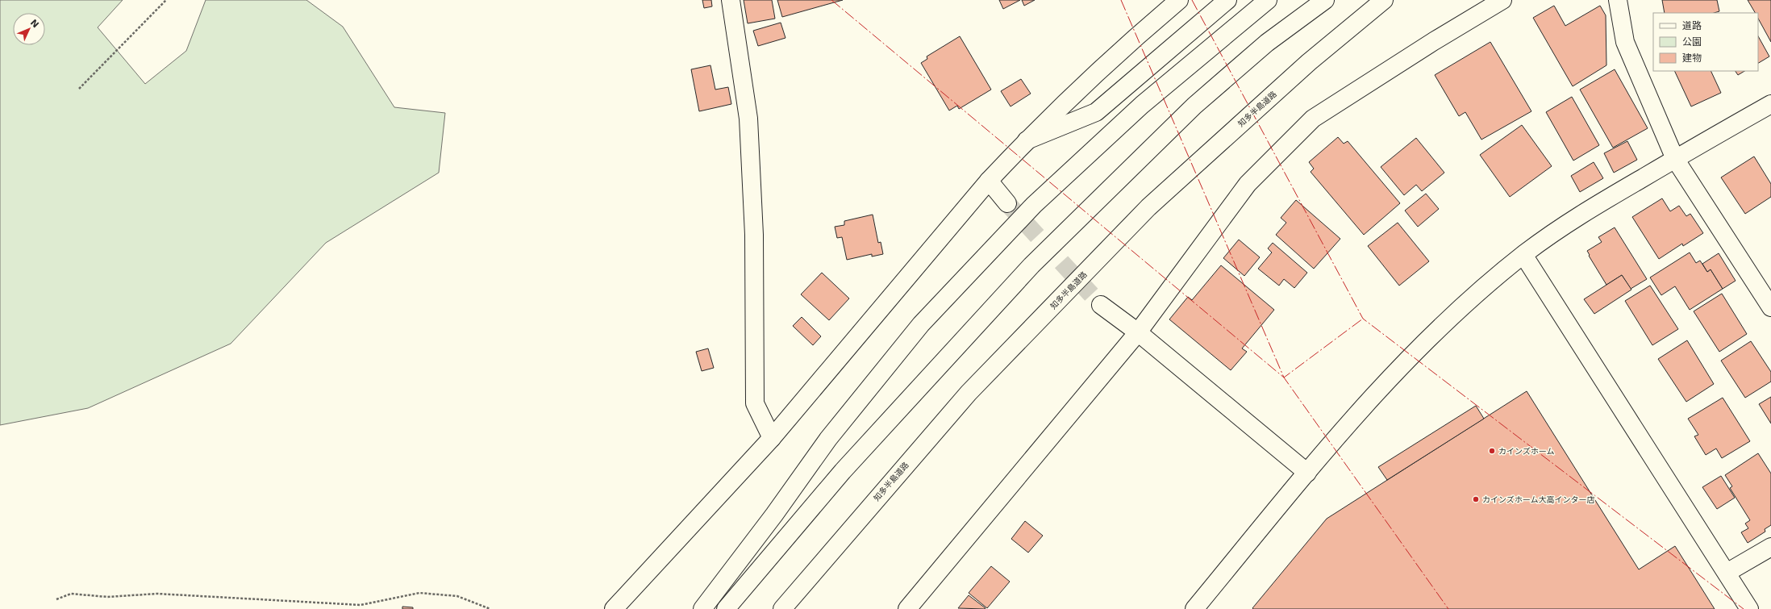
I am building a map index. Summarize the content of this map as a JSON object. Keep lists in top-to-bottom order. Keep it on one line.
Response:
{"streets":{"main road":["知多半島道路"]},"places":["カインズホーム","カインズホーム大高インター店"],"legend":["道路","公園","建物"],"north":"top right"}
